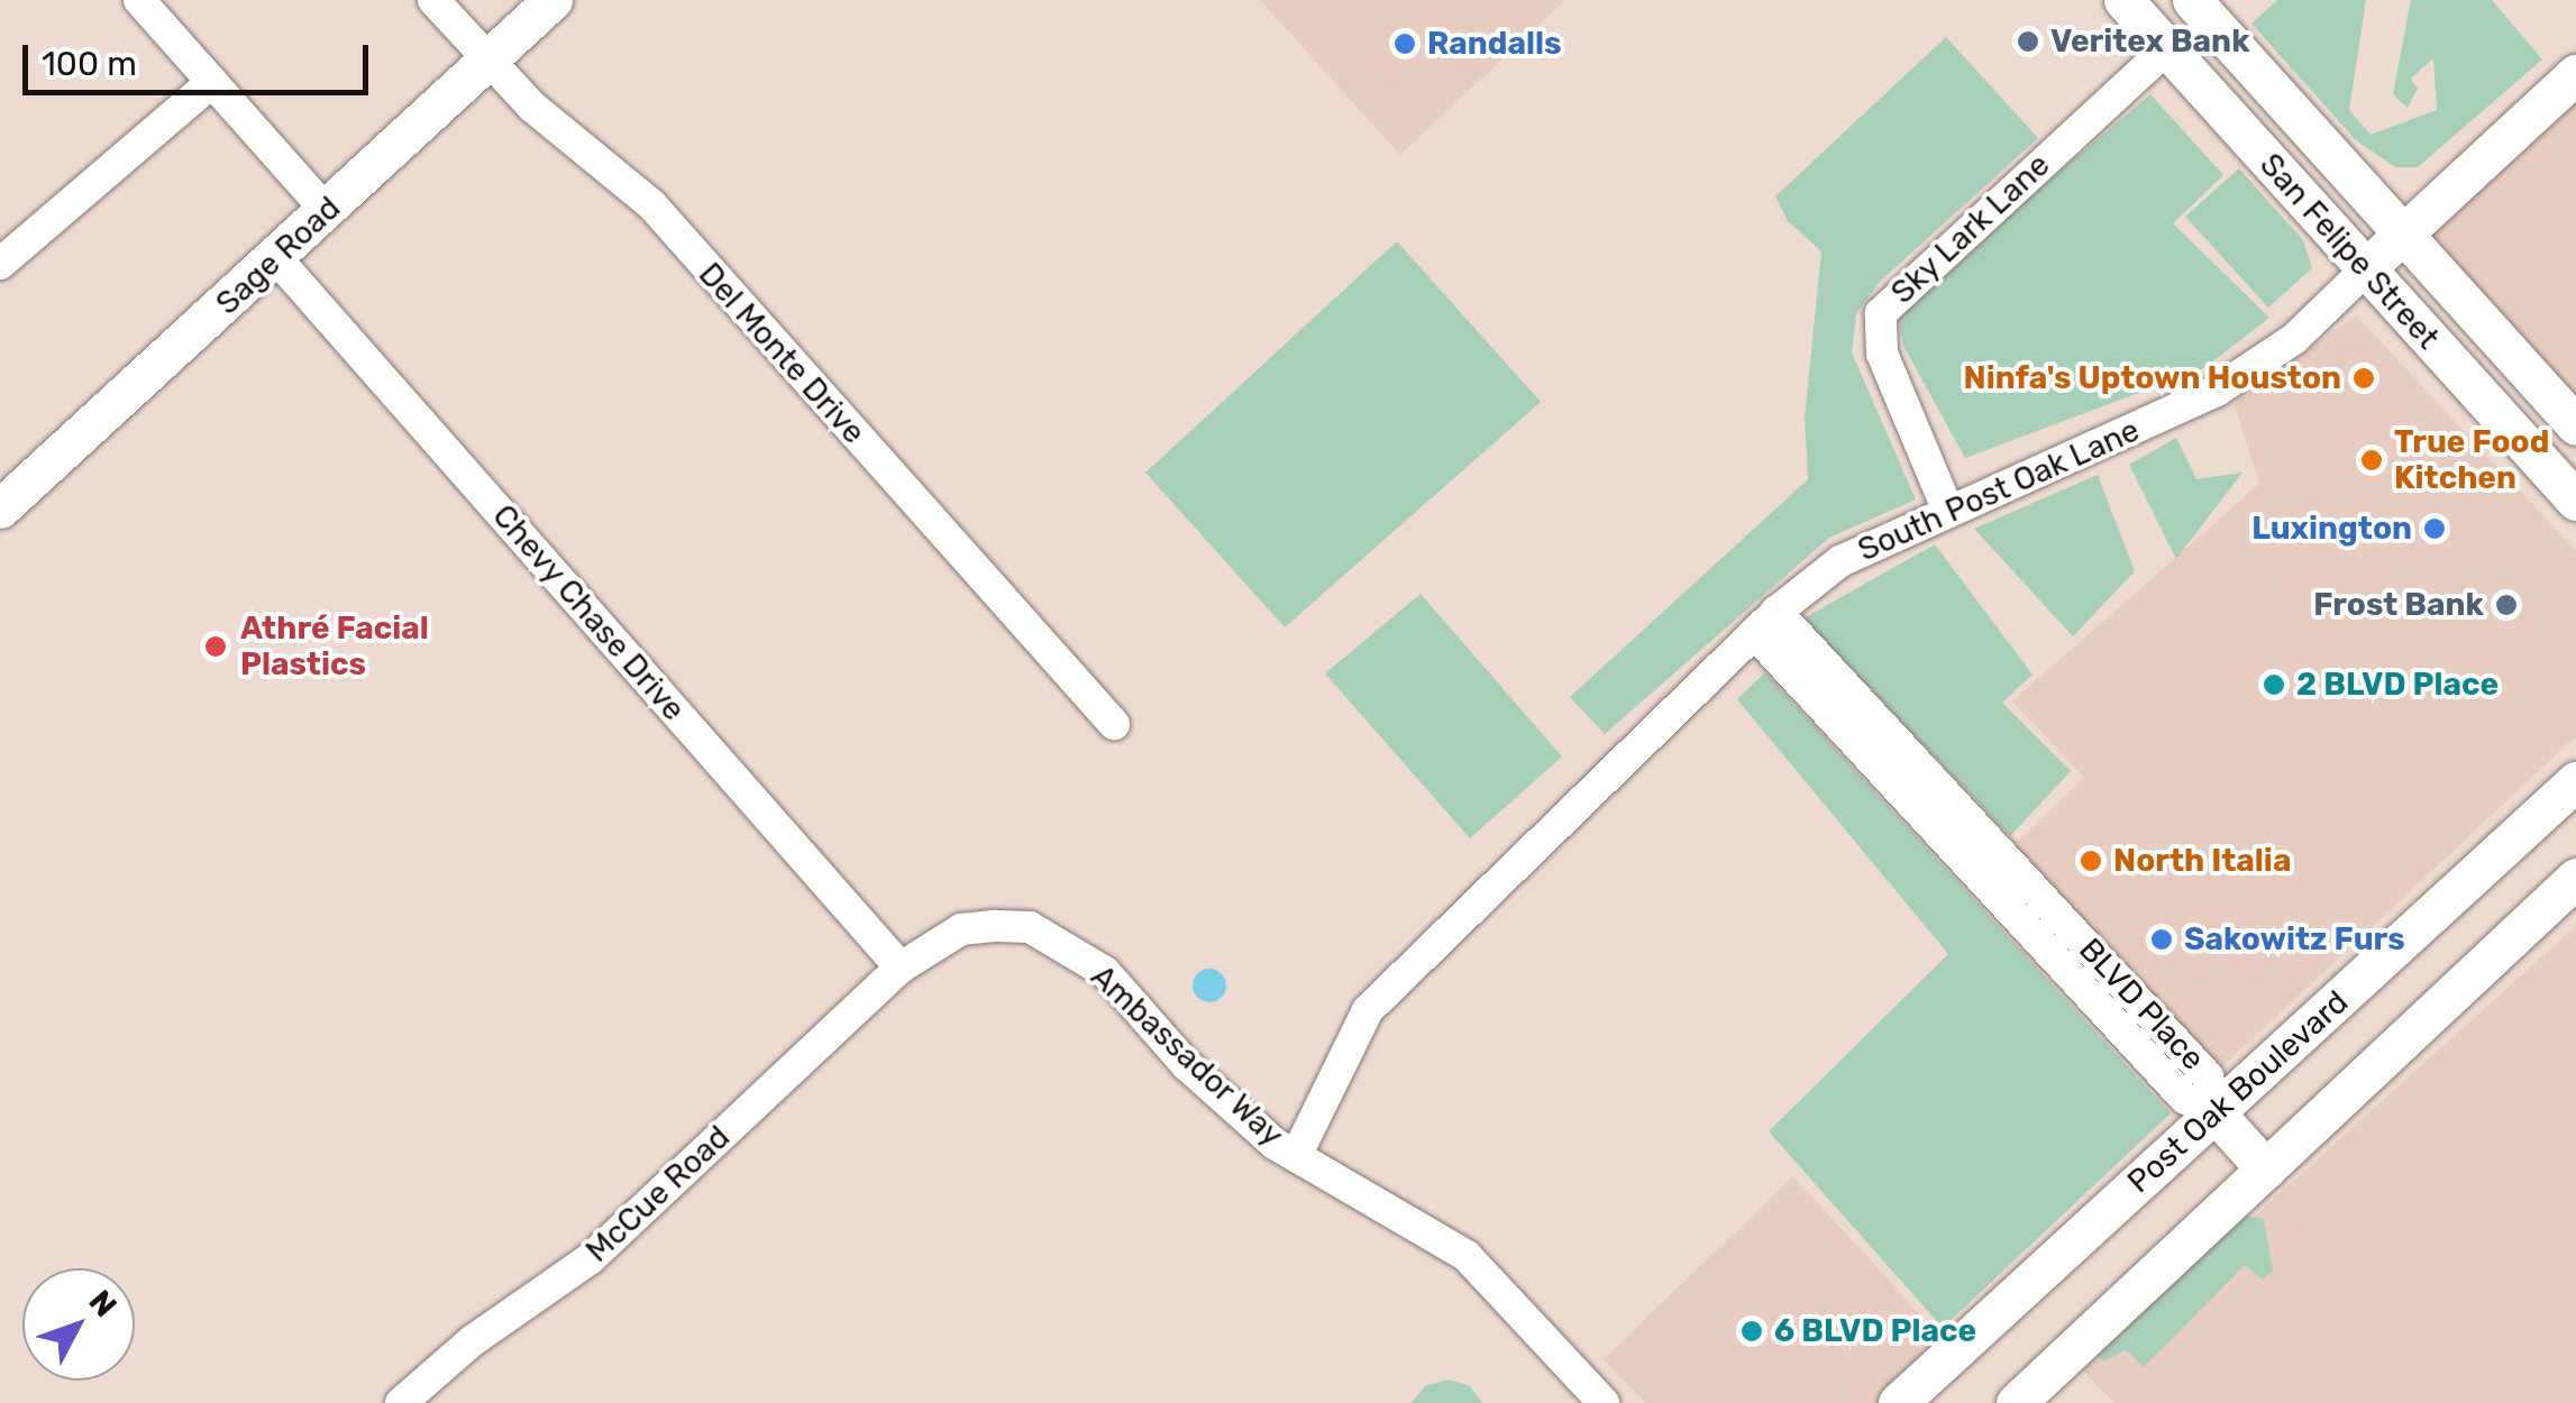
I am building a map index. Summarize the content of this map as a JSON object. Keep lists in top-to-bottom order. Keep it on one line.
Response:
{"streets":{"main road":["San Felipe Street","Sage Road","South Post Oak Lane","Post Oak Boulevard"],"street":["Sky Lark Lane","Del Monte Drive","Chevy Chase Drive","BLVD Place","Ambassador Way","McCue Road"]},"crossings":[["Sky Lark Lane","San Felipe Street"],["Sky Lark Lane","South Post Oak Lane"],["San Felipe Street","South Post Oak Lane"],["Sage Road","Del Monte Drive"],["Sage Road","Chevy Chase Drive"],["South Post Oak Lane","BLVD Place"],["South Post Oak Lane","Ambassador Way"],["Chevy Chase Drive","Ambassador Way"],["Chevy Chase Drive","McCue Road"],["BLVD Place","Post Oak Boulevard"],["Ambassador Way","McCue Road"]],"places":["Veritex Bank","Randalls","Ninfa's Uptown Houston","True Food Kitchen","Luxington","Frost Bank","Athré Facial Plastics","2 BLVD Place","North Italia","Sakowitz Furs","6 BLVD Place"],"scale_bar":"100 m","north":"top right"}
